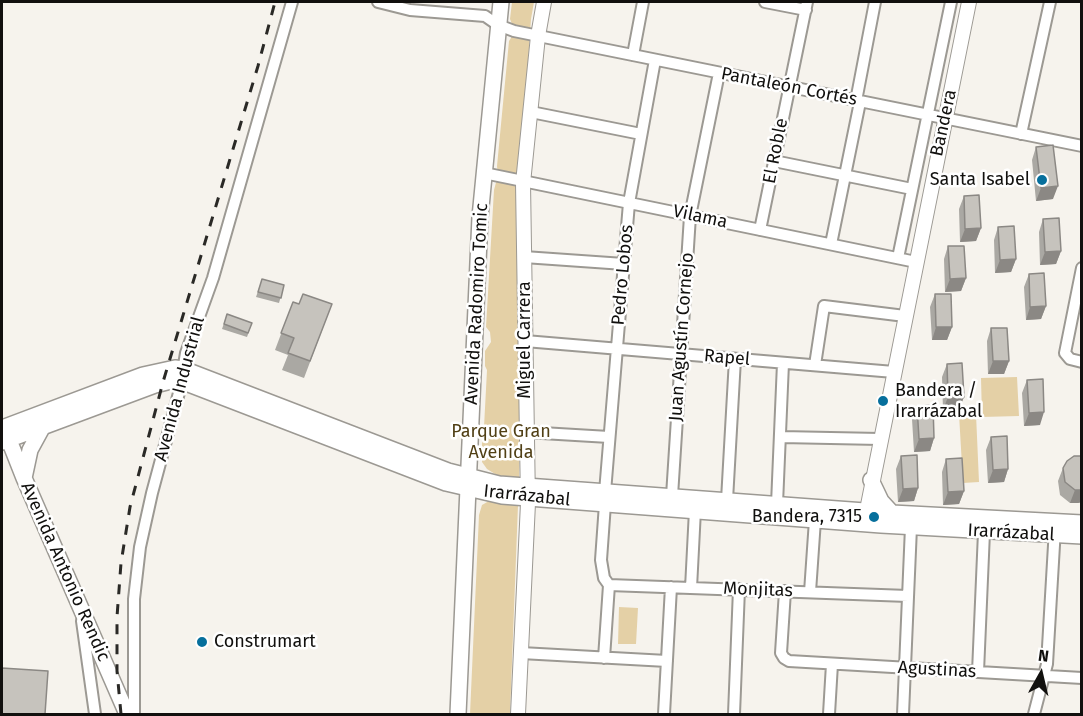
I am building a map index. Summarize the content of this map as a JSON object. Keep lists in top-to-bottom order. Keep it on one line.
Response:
{"streets":{"main road":["Avenida Radomiro Tomic","Irarrázabal","Avenida Antonio Rendic"],"street":["Pantaleón Cortés","Bandera","El Roble","Vilama","Pedro Lobos","Juan Agustín Cornejo","Miguel Carrera","Rapel","Avenida Industrial","Monjitas","Agustinas"]},"crossings":[["Pantaleón Cortés","Bandera"],["Pantaleón Cortés","El Roble"],["Pantaleón Cortés","Pedro Lobos"],["Pantaleón Cortés","Avenida Radomiro Tomic"],["Pantaleón Cortés","Juan Agustín Cornejo"],["Pantaleón Cortés","Miguel Carrera"],["Bandera","Vilama"],["Bandera","Rapel"],["Bandera","Irarrázabal"],["El Roble","Vilama"],["Vilama","Pedro Lobos"],["Vilama","Avenida Radomiro Tomic"],["Vilama","Juan Agustín Cornejo"],["Vilama","Miguel Carrera"],["Pedro Lobos","Rapel"],["Pedro Lobos","Irarrázabal"],["Pedro Lobos","Monjitas"],["Avenida Radomiro Tomic","Irarrázabal"],["Juan Agustín Cornejo","Rapel"],["Juan Agustín Cornejo","Irarrázabal"],["Miguel Carrera","Rapel"],["Miguel Carrera","Irarrázabal"],["Avenida Industrial","Irarrázabal"],["Irarrázabal","Avenida Antonio Rendic"],["Monjitas","Agustinas"]],"parks":["Parque Gran Avenida"],"places":["Santa Isabel","Bandera / Irarrázabal","Bandera, 7315","Construmart"],"north":"top"}
